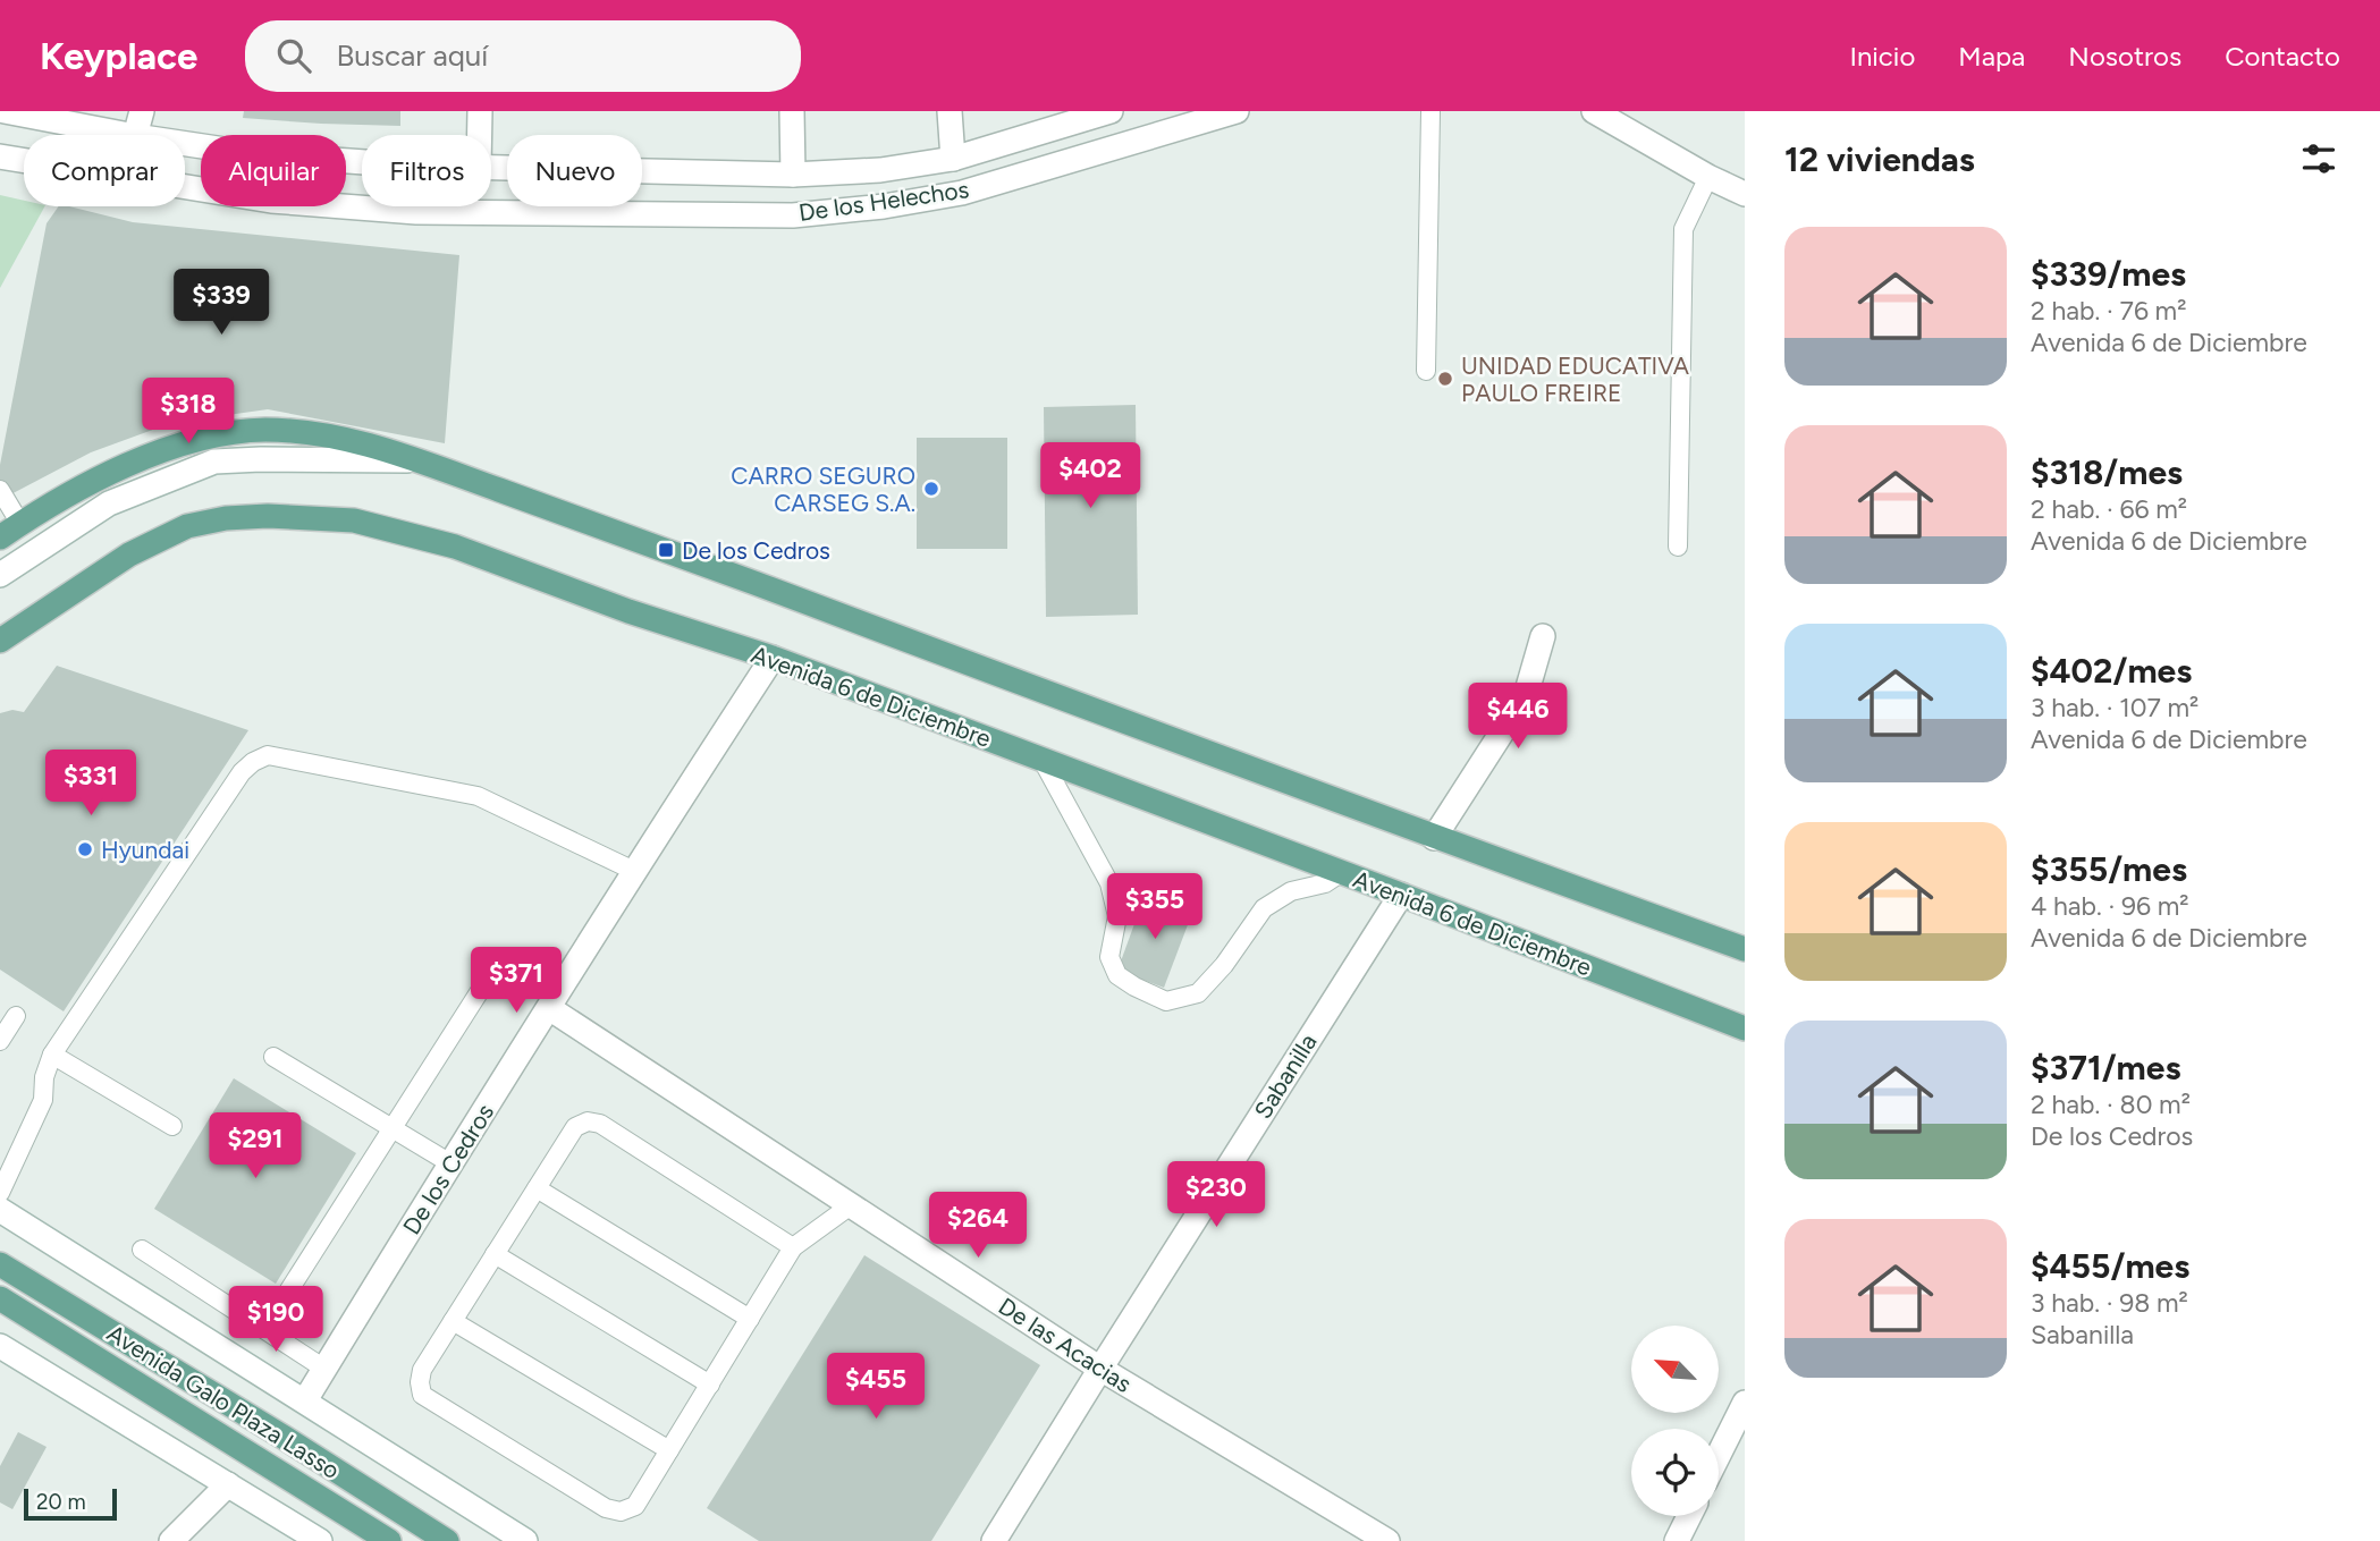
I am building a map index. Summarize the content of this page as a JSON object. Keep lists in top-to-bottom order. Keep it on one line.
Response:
{"streets":{"main road":["Avenida 6 de Diciembre","Avenida Galo Plaza Lasso"],"street":["De los Helechos","Sabanilla","De los Cedros","De las Acacias"]},"crossings":[["Avenida 6 de Diciembre","Sabanilla"],["Avenida 6 de Diciembre","De los Cedros"],["Sabanilla","De las Acacias"],["De los Cedros","De las Acacias"],["De los Cedros","Avenida Galo Plaza Lasso"]],"places":{"other":["UNIDAD EDUCATIVA PAULO FREIRE","CARRO SEGURO CARSEG S.A.","Hyundai"],"transit":["De los Cedros"]},"scale_bar":"20 m","north":"top left","page":{"header":"Keyplace","search":"Buscar aquí","nav":["Inicio","Mapa","Nosotros","Contacto"],"heading":"12 viviendas","chip":["Comprar","Alquilar","Filtros","Nuevo"],"list":[{"name":"$339/mes","note":"2 hab. · 76 m² · Avenida 6 de Diciembre"},{"name":"$318/mes","note":"2 hab. · 66 m² · Avenida 6 de Diciembre"},{"name":"$402/mes","note":"3 hab. · 107 m² · Avenida 6 de Diciembre"},{"name":"$355/mes","note":"4 hab. · 96 m² · Avenida 6 de Diciembre"},{"name":"$371/mes","note":"2 hab. · 80 m² · De los Cedros"},{"name":"$455/mes","note":"3 hab. · 98 m² · Sabanilla"}],"price":["$339","$318","$402","$446","$331","$355","$371","$291","$230","$264","$190","$455"],"scale":"20 m"}}
